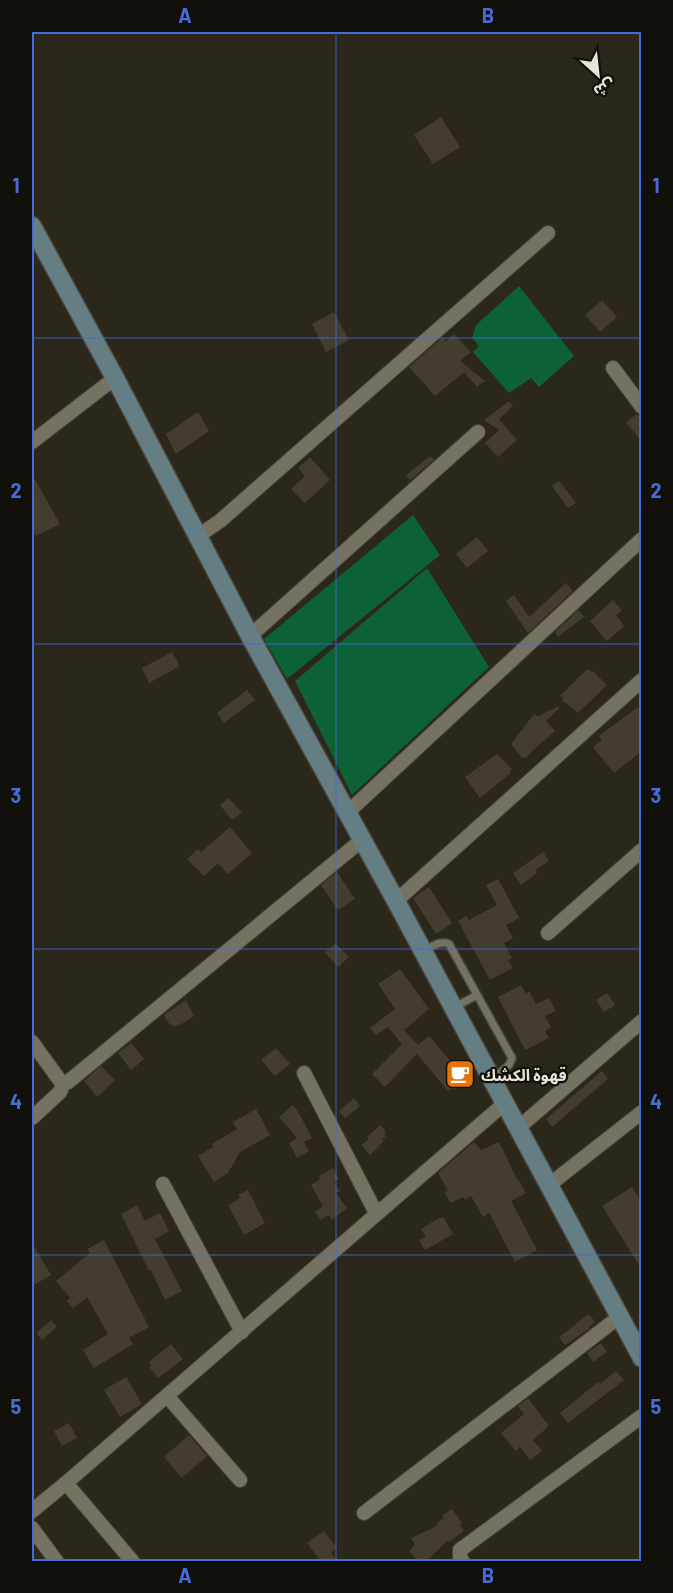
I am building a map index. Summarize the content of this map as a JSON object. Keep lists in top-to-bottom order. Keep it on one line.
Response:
{"places":{"cafe":["قهوة الكشك"]},"north":"bottom right","grid":{"columns":["A","B"],"rows":["1","2","3","4","5"]}}
